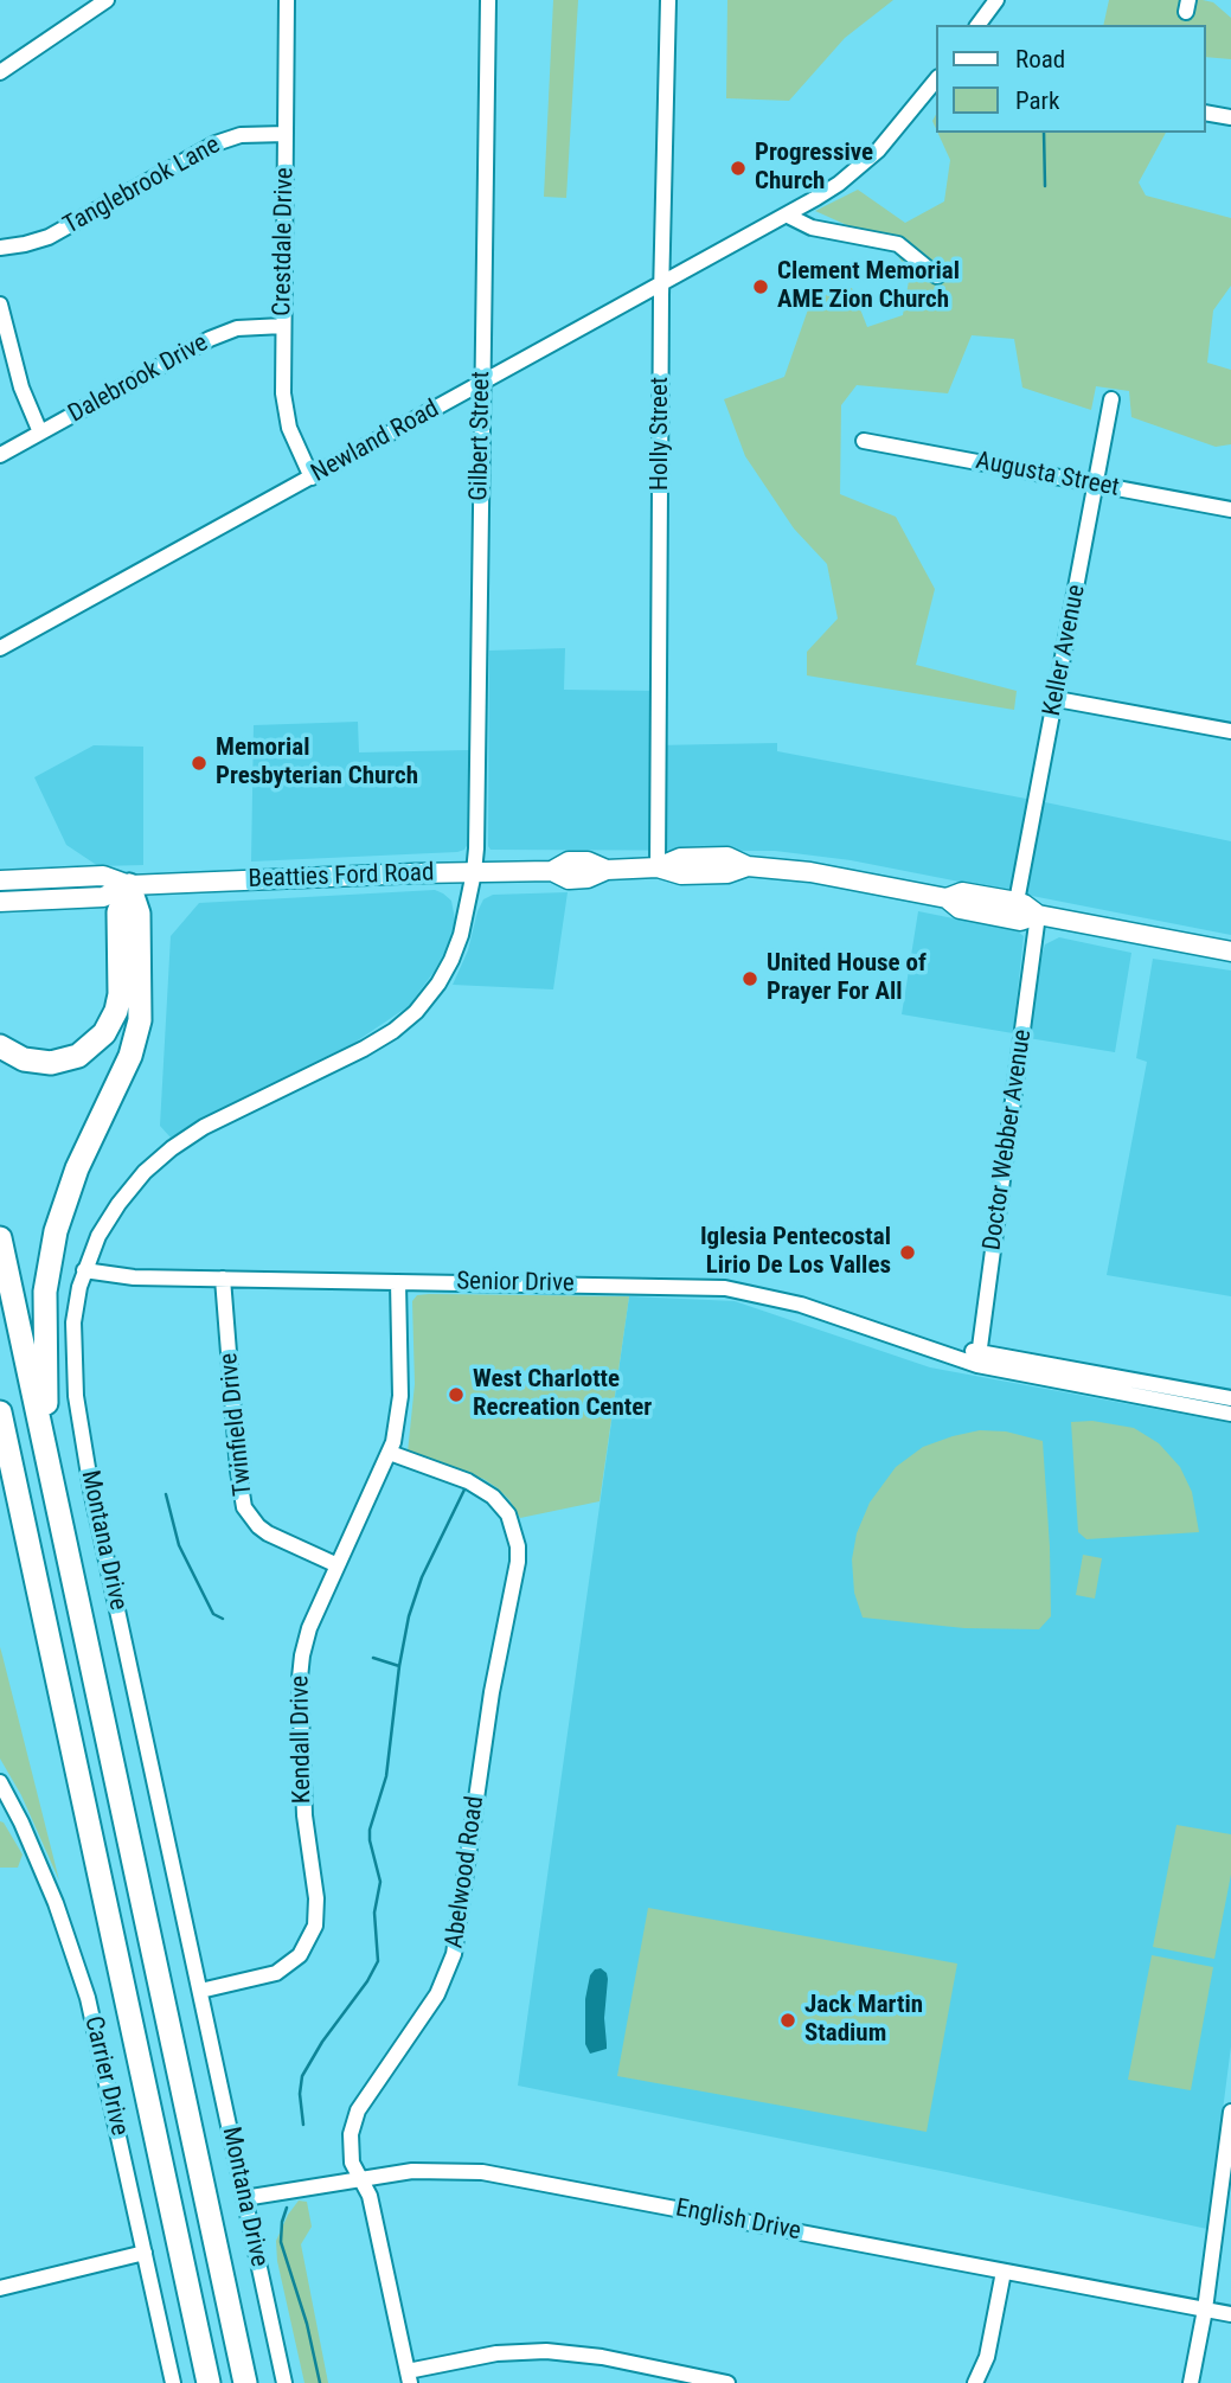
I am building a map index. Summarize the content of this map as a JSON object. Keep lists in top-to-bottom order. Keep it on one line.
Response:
{"streets":{"main road":["Beatties Ford Road"],"street":["Tanglebrook Lane","Crestdale Drive","Dalebrook Drive","Holly Street","Gilbert Street","Newland Road","Augusta Street","Keller Avenue","Doctor Webber Avenue","Senior Drive","Twinfield Drive","Montana Drive","Kendall Drive","Abelwood Road","Carrier Drive","English Drive"]},"crossings":[["Tanglebrook Lane","Crestdale Drive"],["Crestdale Drive","Dalebrook Drive"],["Crestdale Drive","Newland Road"],["Holly Street","Newland Road"],["Holly Street","Beatties Ford Road"],["Gilbert Street","Newland Road"],["Gilbert Street","Beatties Ford Road"],["Gilbert Street","Montana Drive"],["Augusta Street","Keller Avenue"],["Keller Avenue","Beatties Ford Road"],["Beatties Ford Road","Doctor Webber Avenue"],["Beatties Ford Road","Montana Drive"],["Doctor Webber Avenue","Senior Drive"],["Senior Drive","Twinfield Drive"],["Senior Drive","Montana Drive"],["Senior Drive","Kendall Drive"],["Twinfield Drive","Kendall Drive"],["Montana Drive","Kendall Drive"],["Montana Drive","English Drive"],["Kendall Drive","Abelwood Road"],["Abelwood Road","English Drive"]],"places":["Progressive Church","Clement Memorial AME Zion Church","Memorial Presbyterian Church","United House of Prayer For All","Iglesia Pentecostal Lirio De Los Valles","West Charlotte Recreation Center","Jack Martin Stadium"],"legend":["Road","Park"]}
